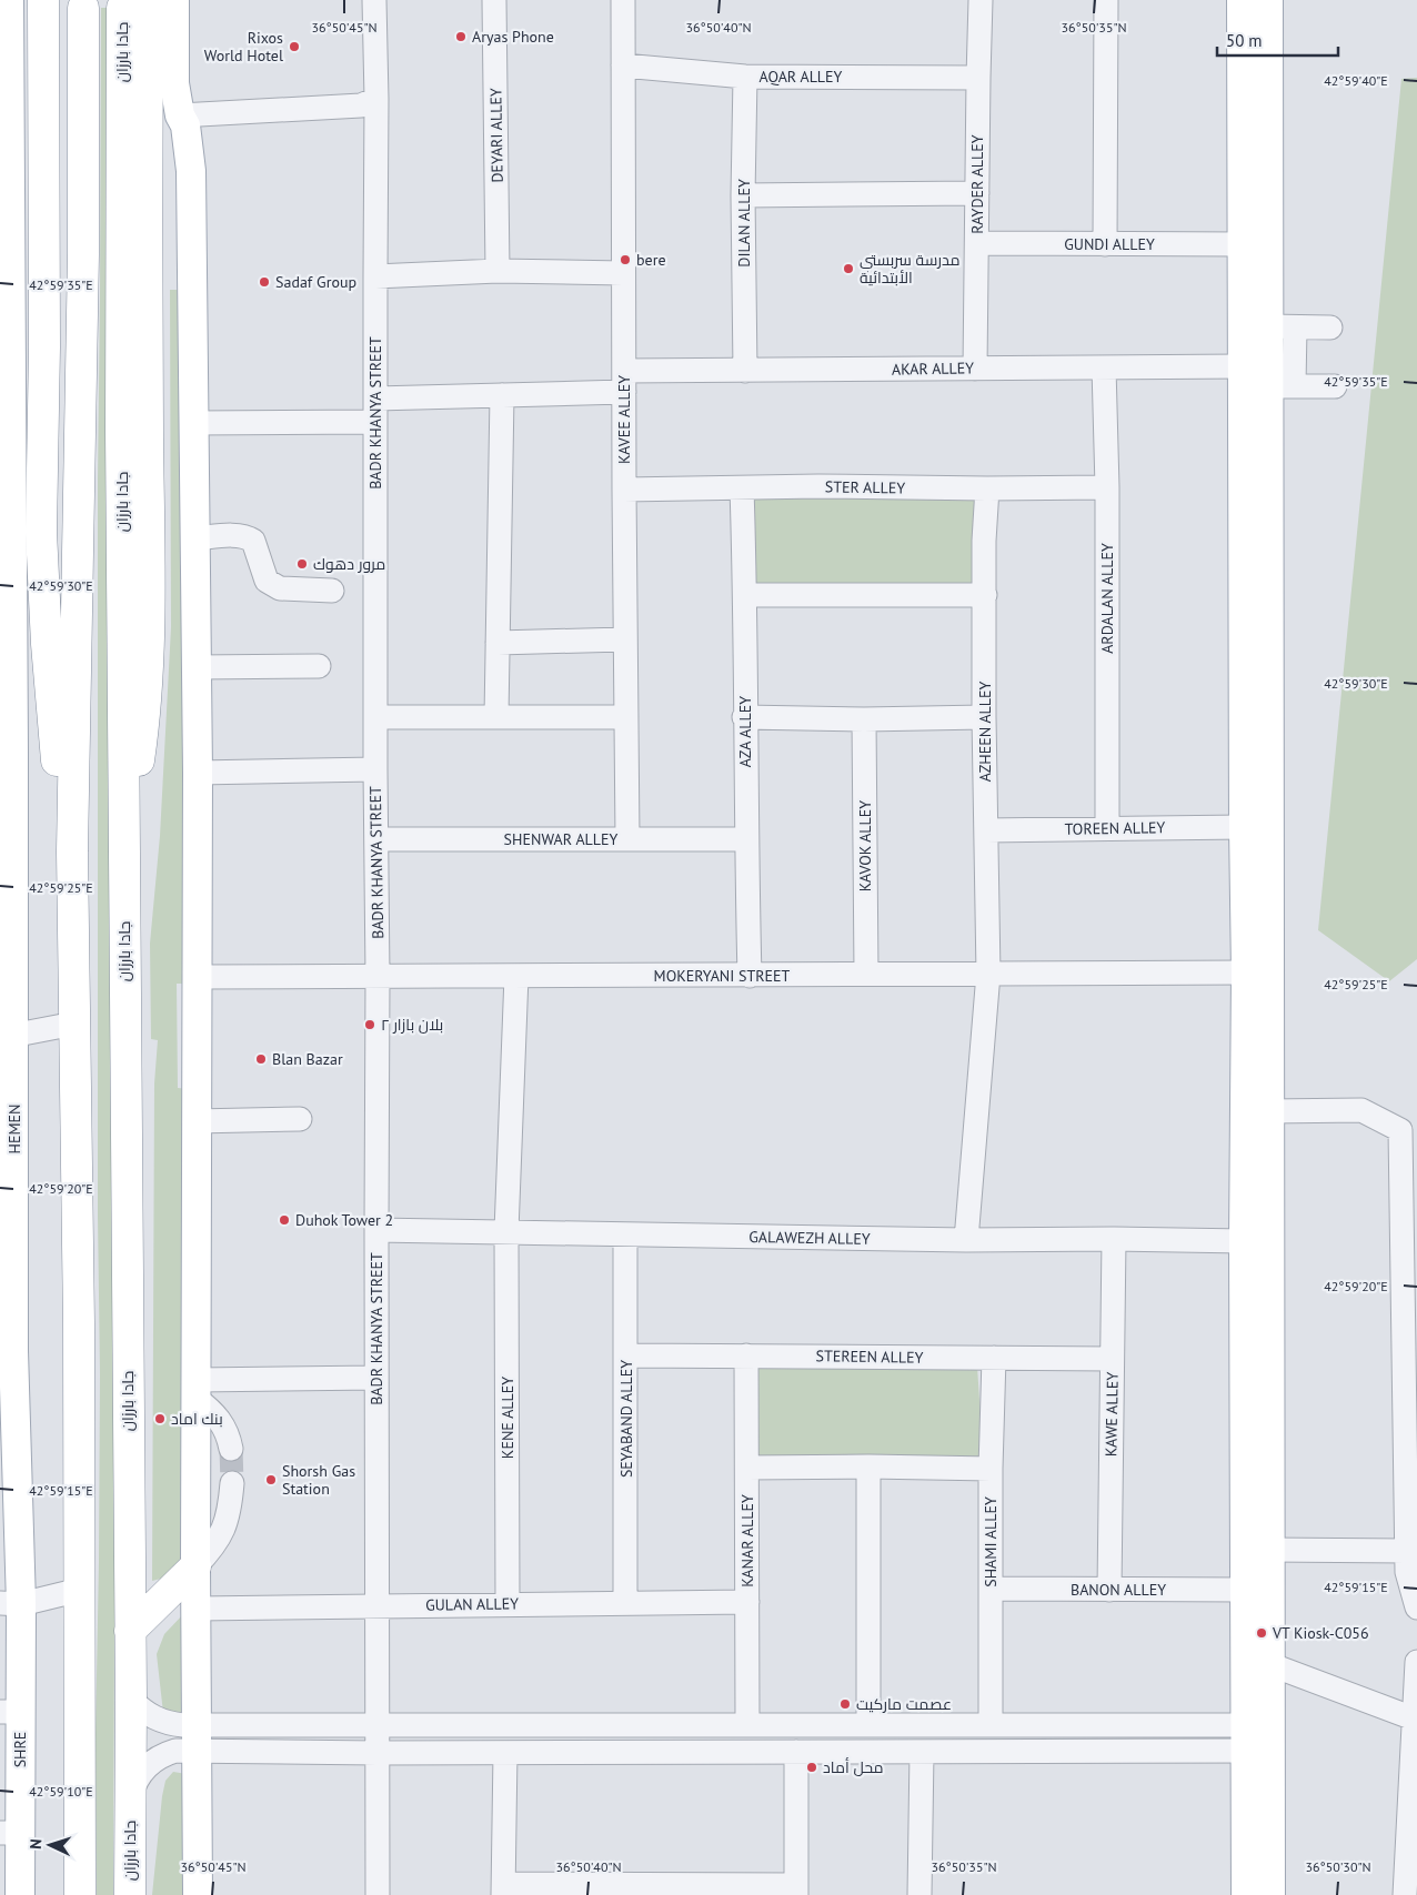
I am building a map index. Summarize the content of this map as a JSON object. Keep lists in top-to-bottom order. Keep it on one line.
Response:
{"streets":{"highway":["جادا بارزان"],"main road":["HEMEN","SHRE"],"street":["AQAR ALLEY","DEYARI ALLEY","RAYDER ALLEY","DILAN ALLEY","GUNDI ALLEY","AKAR ALLEY","BADR KHANYA STREET","KAVEE ALLEY","STER ALLEY","ARDALAN ALLEY","AZA ALLEY","AZHEEN ALLEY","TOREEN ALLEY","SHENWAR ALLEY","KAVOK ALLEY","MOKERYANI STREET","GALAWEZH ALLEY","STEREEN ALLEY","KAWE ALLEY","KENE ALLEY","SEYABAND ALLEY","KANAR ALLEY","SHAMI ALLEY","BANON ALLEY","GULAN ALLEY"]},"crossings":[["AQAR ALLEY","RAYDER ALLEY"],["AQAR ALLEY","DILAN ALLEY"],["AQAR ALLEY","KAVEE ALLEY"],["RAYDER ALLEY","GUNDI ALLEY"],["RAYDER ALLEY","AKAR ALLEY"],["DILAN ALLEY","AKAR ALLEY"],["AKAR ALLEY","BADR KHANYA STREET"],["AKAR ALLEY","KAVEE ALLEY"],["AKAR ALLEY","ARDALAN ALLEY"],["BADR KHANYA STREET","SHENWAR ALLEY"],["BADR KHANYA STREET","MOKERYANI STREET"],["BADR KHANYA STREET","GALAWEZH ALLEY"],["BADR KHANYA STREET","GULAN ALLEY"],["KAVEE ALLEY","STER ALLEY"],["KAVEE ALLEY","SHENWAR ALLEY"],["STER ALLEY","ARDALAN ALLEY"],["STER ALLEY","AZA ALLEY"],["STER ALLEY","AZHEEN ALLEY"],["ARDALAN ALLEY","TOREEN ALLEY"],["AZA ALLEY","SHENWAR ALLEY"],["AZA ALLEY","MOKERYANI STREET"],["AZHEEN ALLEY","TOREEN ALLEY"],["AZHEEN ALLEY","MOKERYANI STREET"],["AZHEEN ALLEY","GALAWEZH ALLEY"],["KAVOK ALLEY","MOKERYANI STREET"],["MOKERYANI STREET","KENE ALLEY"],["HEMEN","SHRE"],["GALAWEZH ALLEY","KAWE ALLEY"],["GALAWEZH ALLEY","KENE ALLEY"],["GALAWEZH ALLEY","SEYABAND ALLEY"],["STEREEN ALLEY","KAWE ALLEY"],["STEREEN ALLEY","SEYABAND ALLEY"],["STEREEN ALLEY","KANAR ALLEY"],["STEREEN ALLEY","SHAMI ALLEY"],["KAWE ALLEY","BANON ALLEY"],["KENE ALLEY","GULAN ALLEY"],["SEYABAND ALLEY","GULAN ALLEY"],["KANAR ALLEY","GULAN ALLEY"],["SHAMI ALLEY","BANON ALLEY"]],"places":["Aryas Phone","Rixos World Hotel","bere","مدرسة سربستي الأبتدائية","Sadaf Group","مرور دهوك","بلان بازار ٢","Blan Bazar","Duhok Tower 2","بنك اماد","Shorsh Gas Station","VT Kiosk-C056","عصمت ماركيت","محل أماد"],"scale_bar":"50 m","north":"left","coordinates":["36°50'45\"N","36°50'40\"N","36°50'35\"N","42°59'40\"E","42°59'35\"E","42°59'30\"E","42°59'25\"E","42°59'20\"E","42°59'15\"E","42°59'10\"E","36°50'30\"N"]}
